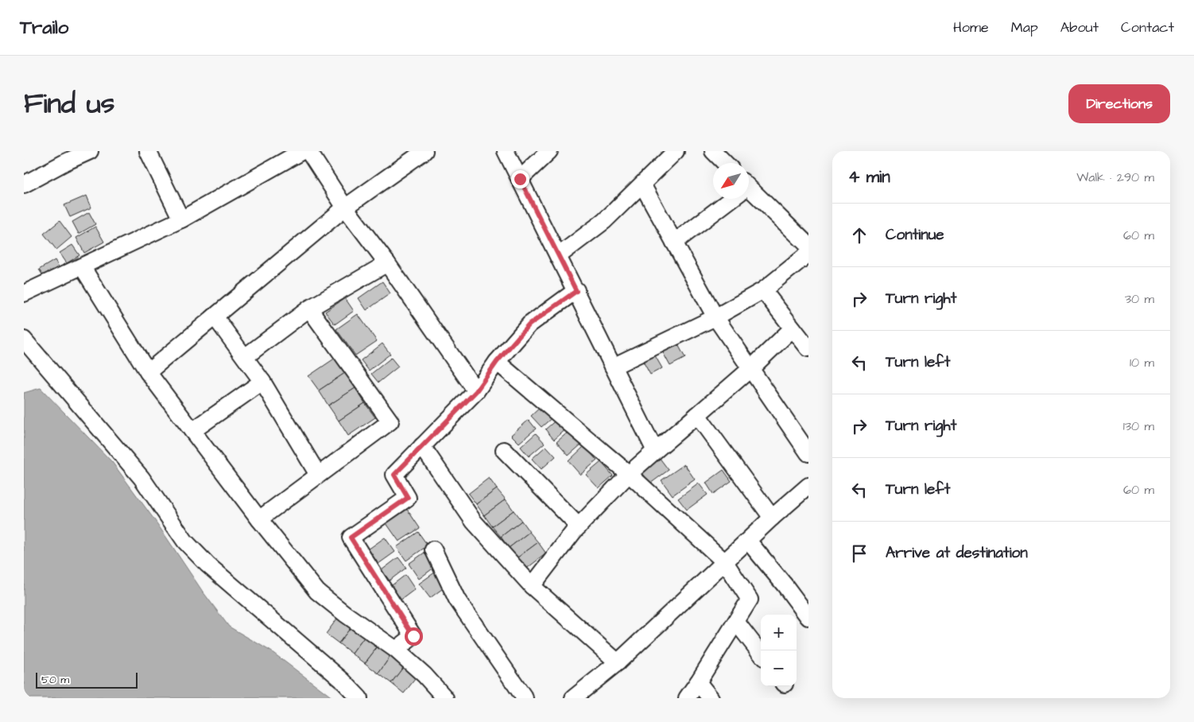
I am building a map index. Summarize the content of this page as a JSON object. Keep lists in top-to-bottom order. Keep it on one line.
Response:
{"scale_bar":"50 m","north":"bottom left","page":{"header":"Trailo","nav":["Home","Map","About","Contact"],"title":"Find us","buttons":"Directions","heading":["4 min","Walk · 290 m"],"list":[["Continue","60 m"],["Turn right","30 m"],["Turn left","10 m"],["Turn right","130 m"],["Turn left","60 m"],"Arrive at destination"],"map_buttons":["+","−"],"scale":"50 m"}}
